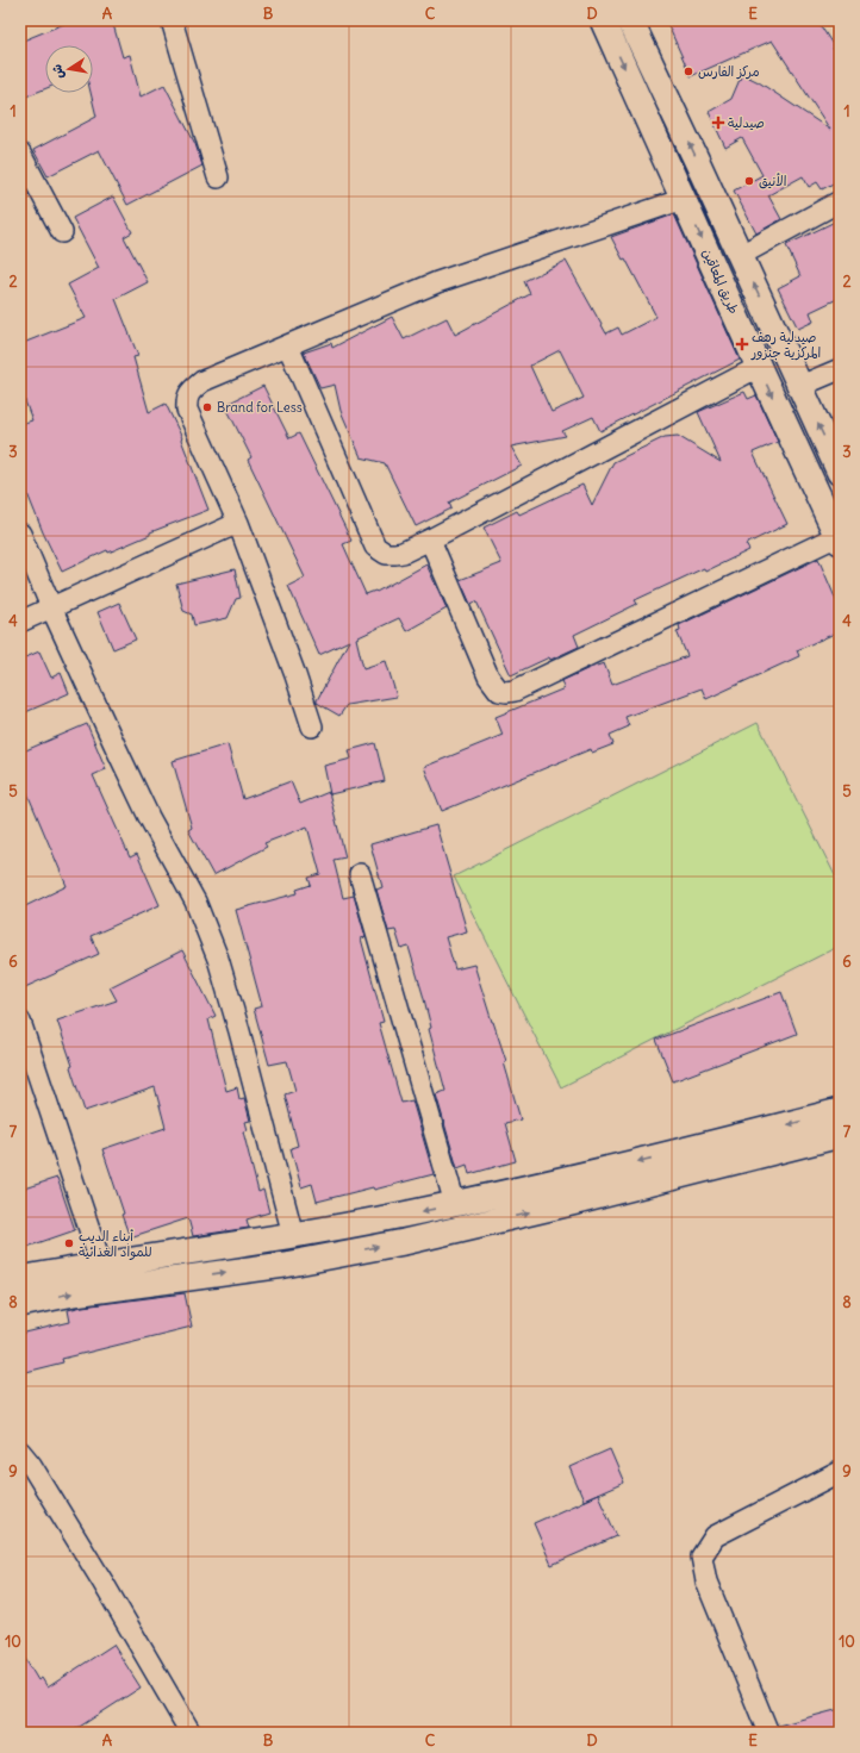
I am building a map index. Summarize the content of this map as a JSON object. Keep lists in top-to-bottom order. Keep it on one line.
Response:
{"streets":{"street":["طريق المعاقين"]},"places":{"other":["مركز الفارس","الأنيق","Brand for Less","أبناء الديب للمواد الغذائية"],"health":["صيدلية","صيدلية رهف المركزية جنزور"]},"north":"left","grid":{"columns":["A","B","C","D","E"],"rows":["1","2","3","4","5","6","7","8","9","10"]}}
